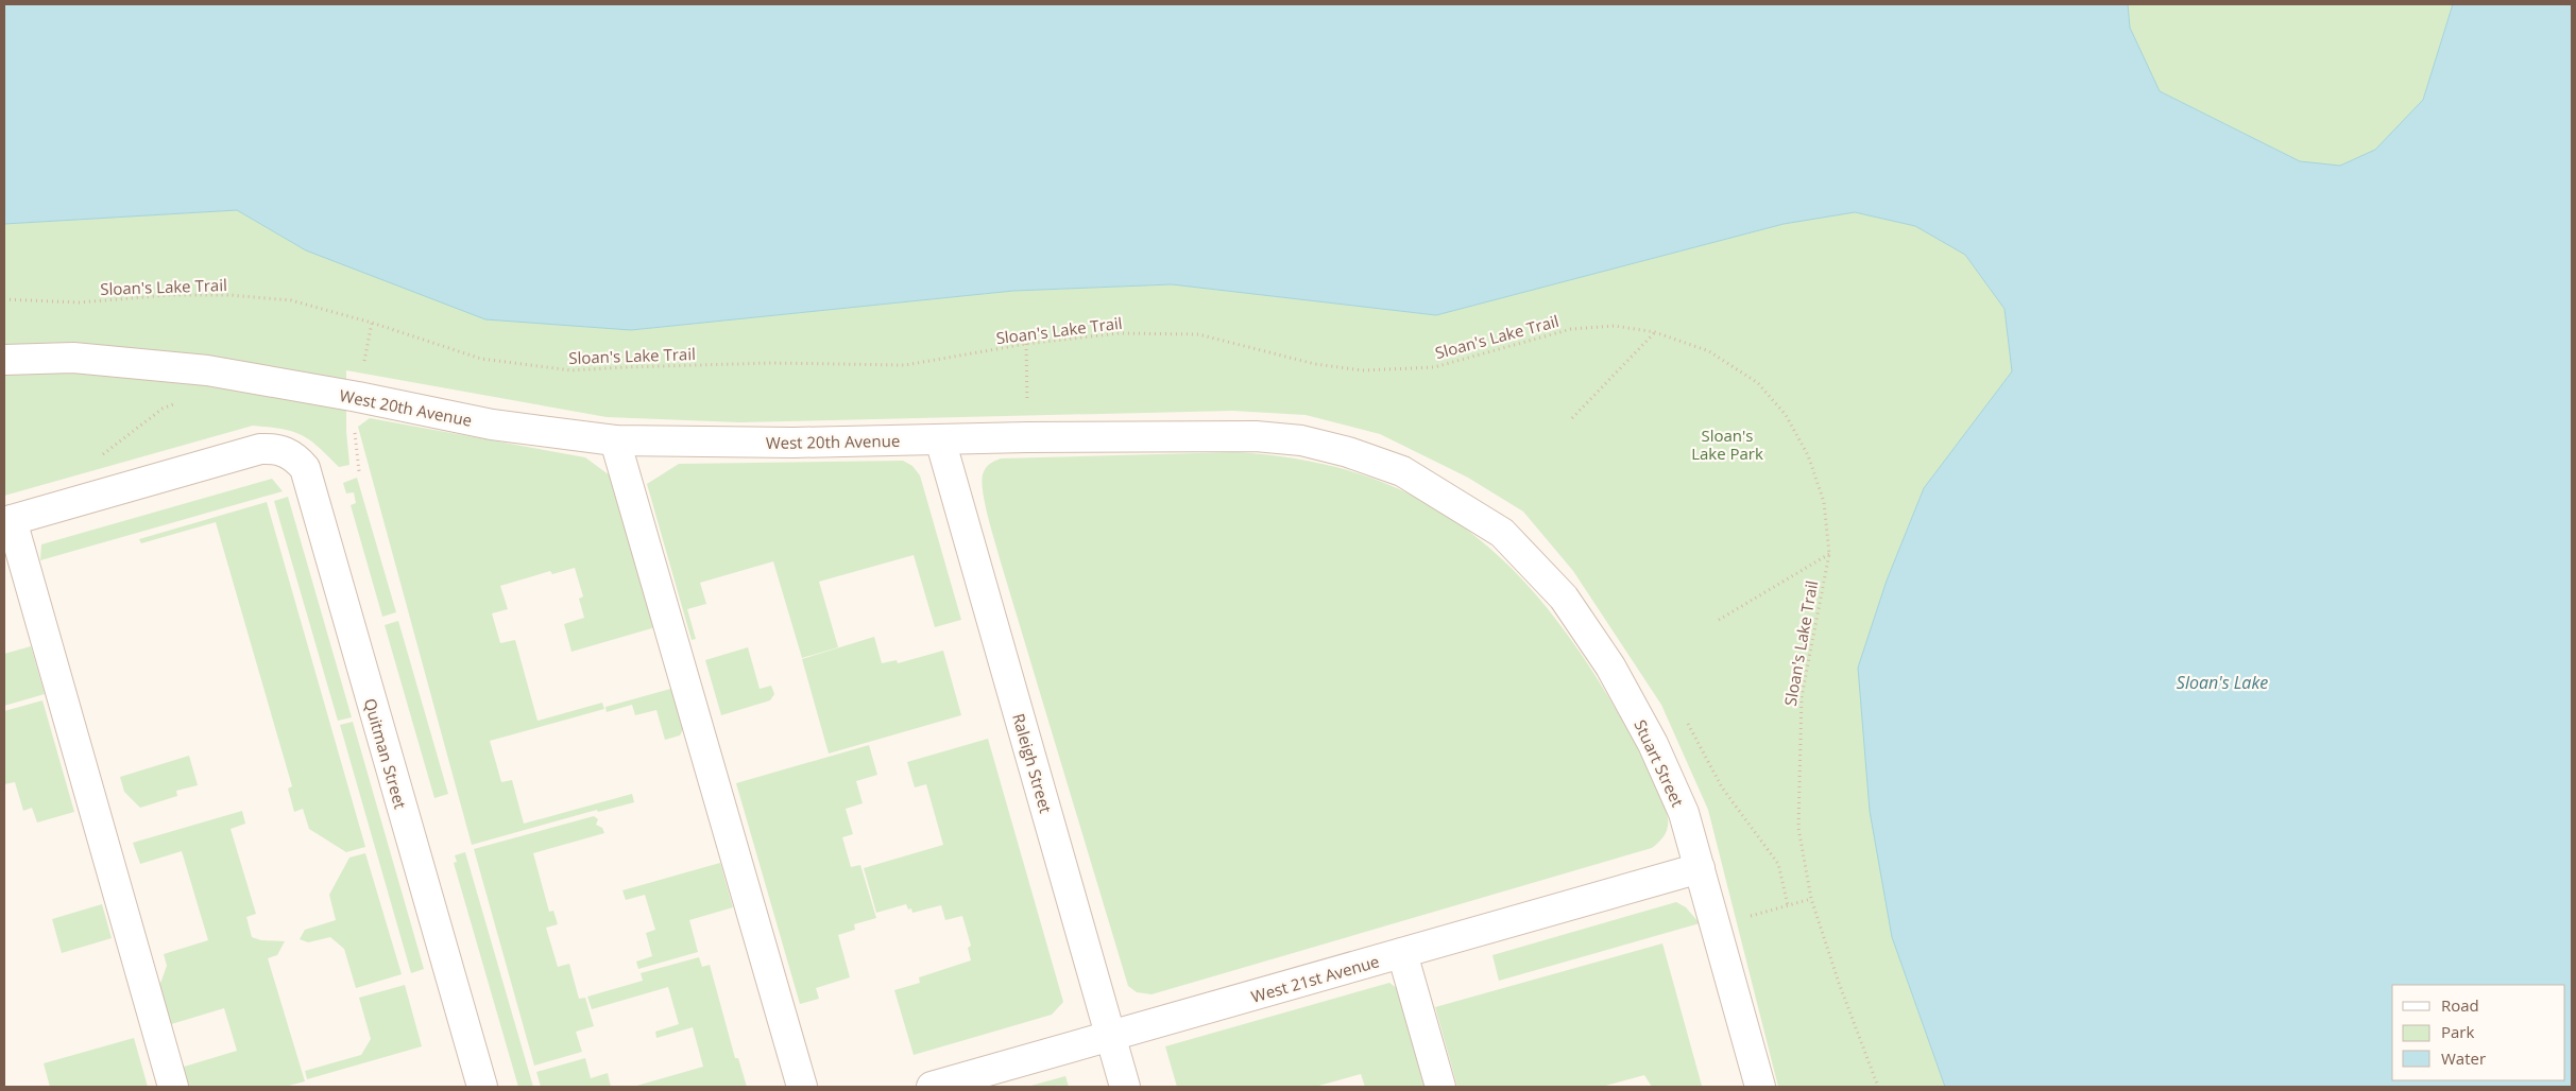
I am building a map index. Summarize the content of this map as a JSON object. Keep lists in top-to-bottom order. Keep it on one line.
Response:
{"streets":{"street":["West 20th Avenue","Quitman Street","Raleigh Street","Stuart Street","West 21st Avenue"],"path":["Sloan's Lake Trail"]},"crossings":[["West 20th Avenue","Raleigh Street"],["West 20th Avenue","Stuart Street"],["Raleigh Street","West 21st Avenue"],["Stuart Street","West 21st Avenue"]],"water":["Sloan's Lake"],"parks":["Sloan's Lake Park"],"legend":["Road","Park","Water"]}
